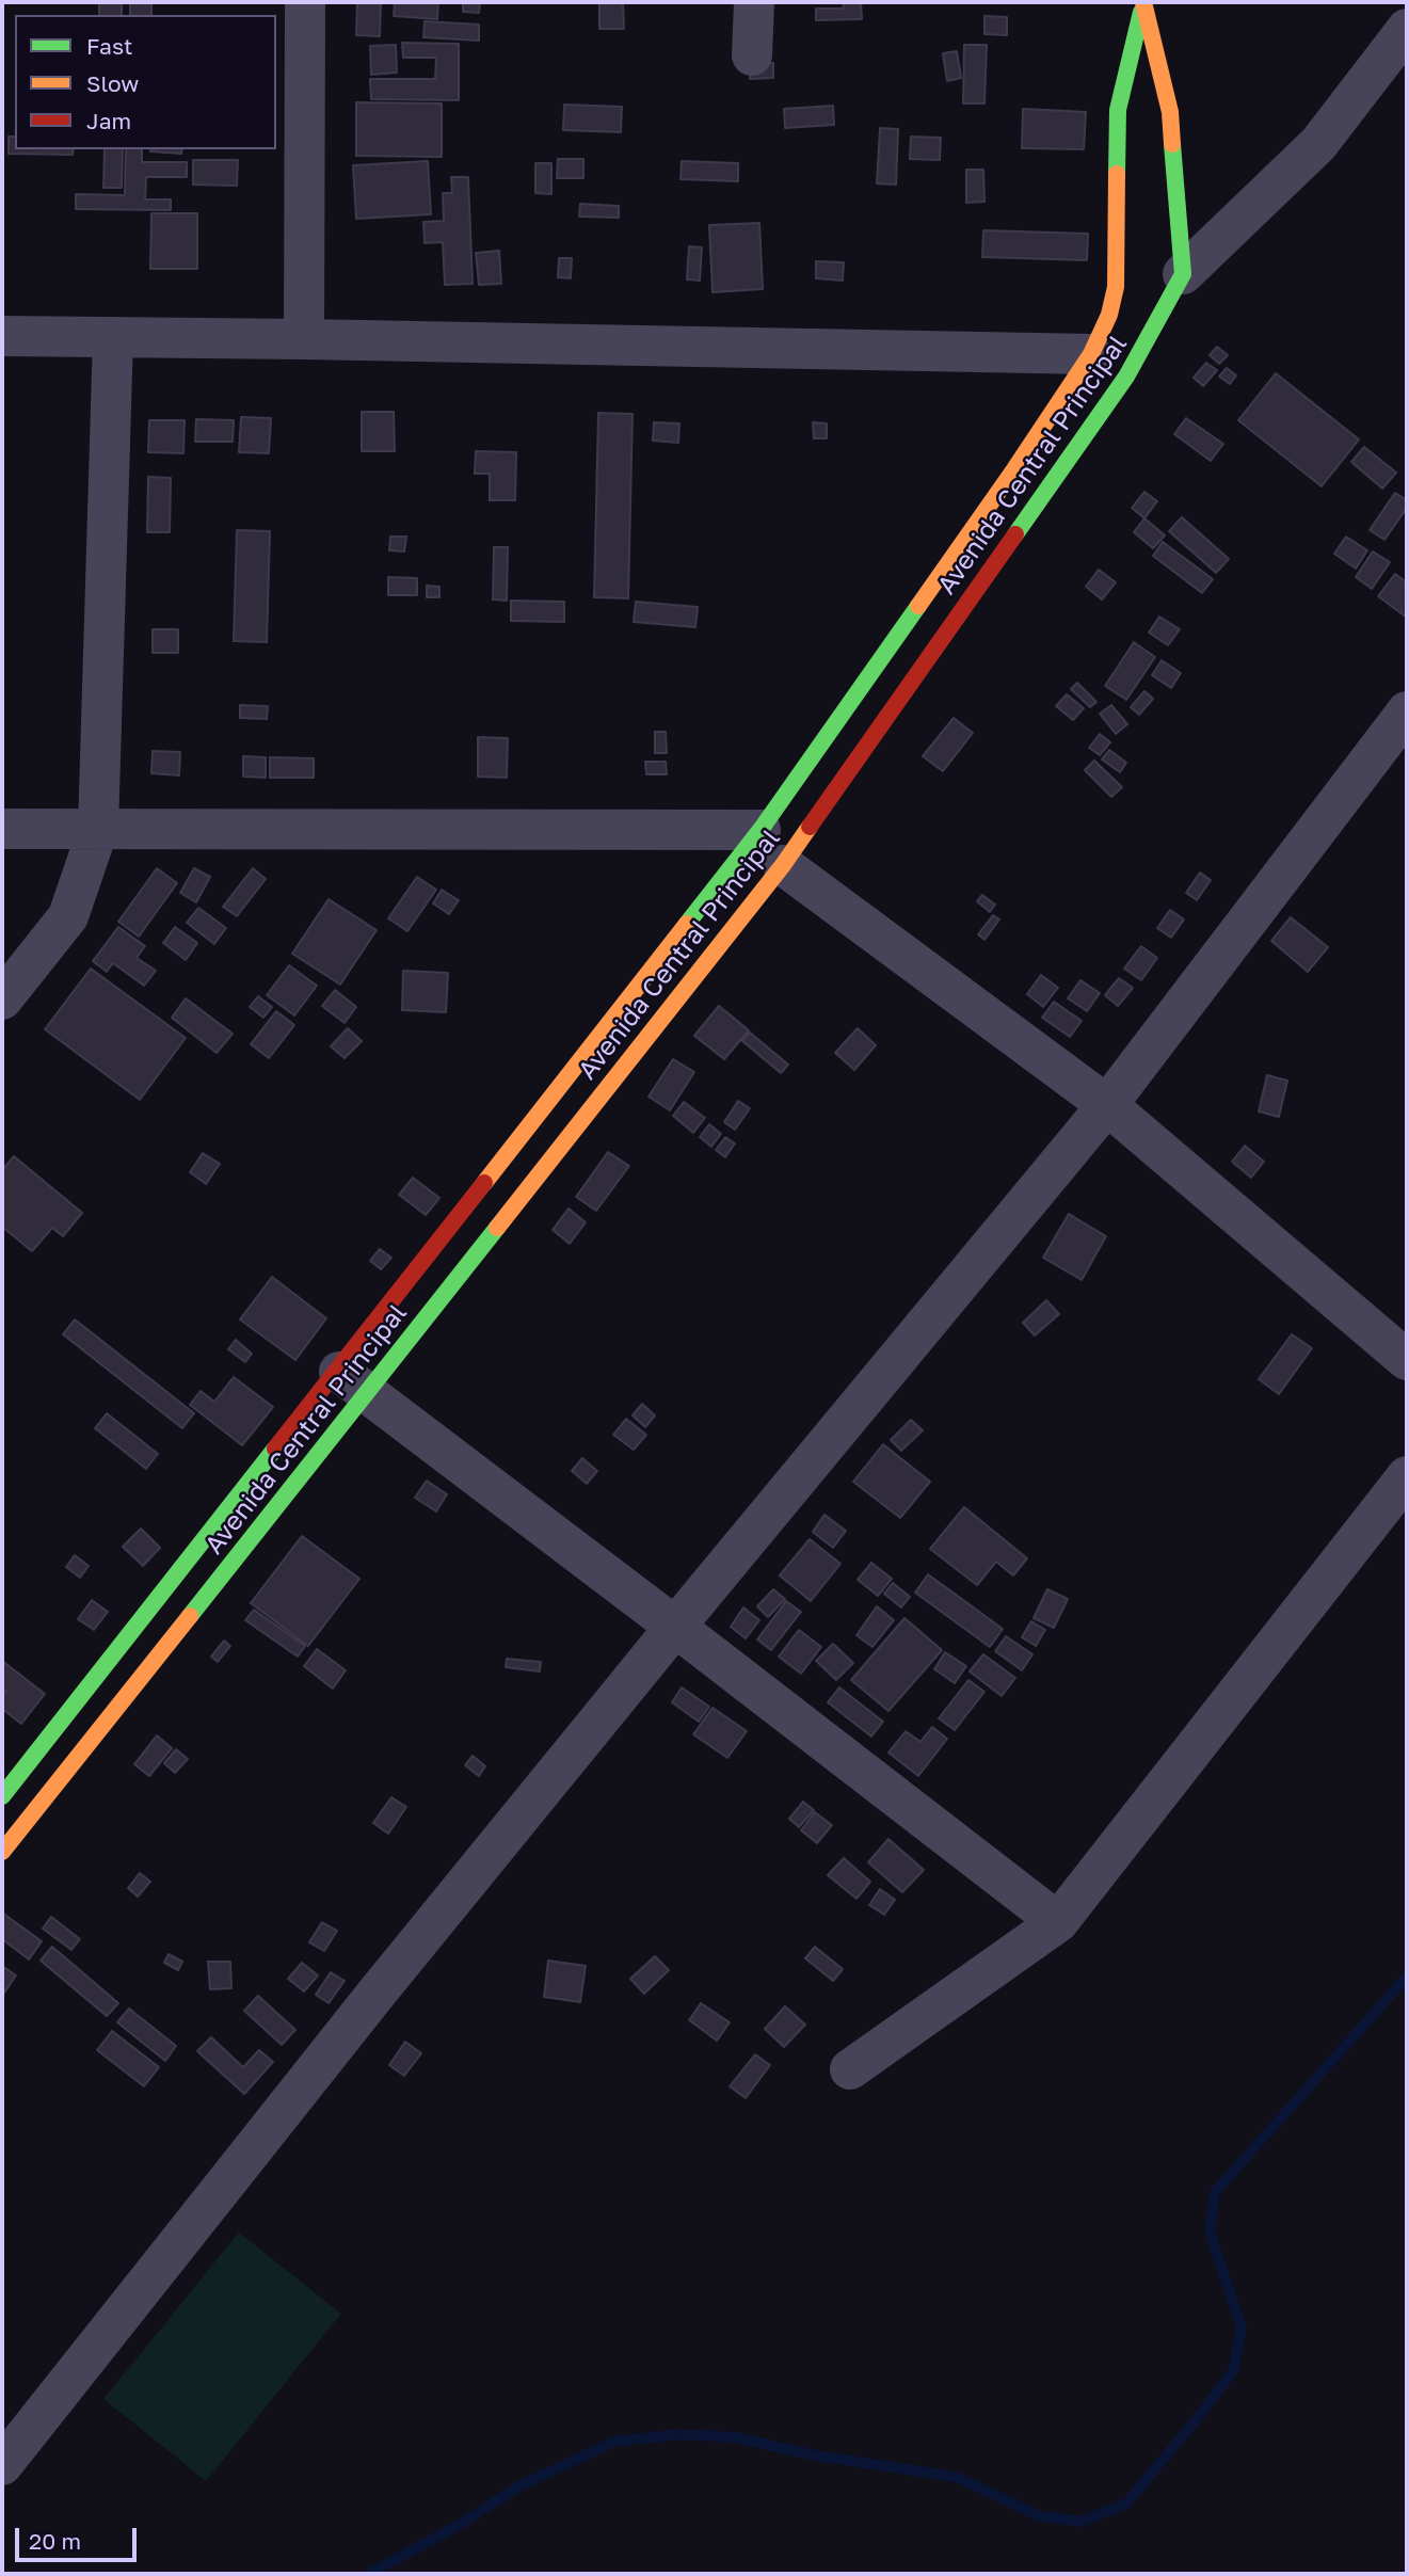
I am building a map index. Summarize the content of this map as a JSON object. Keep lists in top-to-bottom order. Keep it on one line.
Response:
{"streets":{"street":["Avenida Central Principal"]},"legend":["Fast","Slow","Jam"],"scale_bar":"20 m"}
